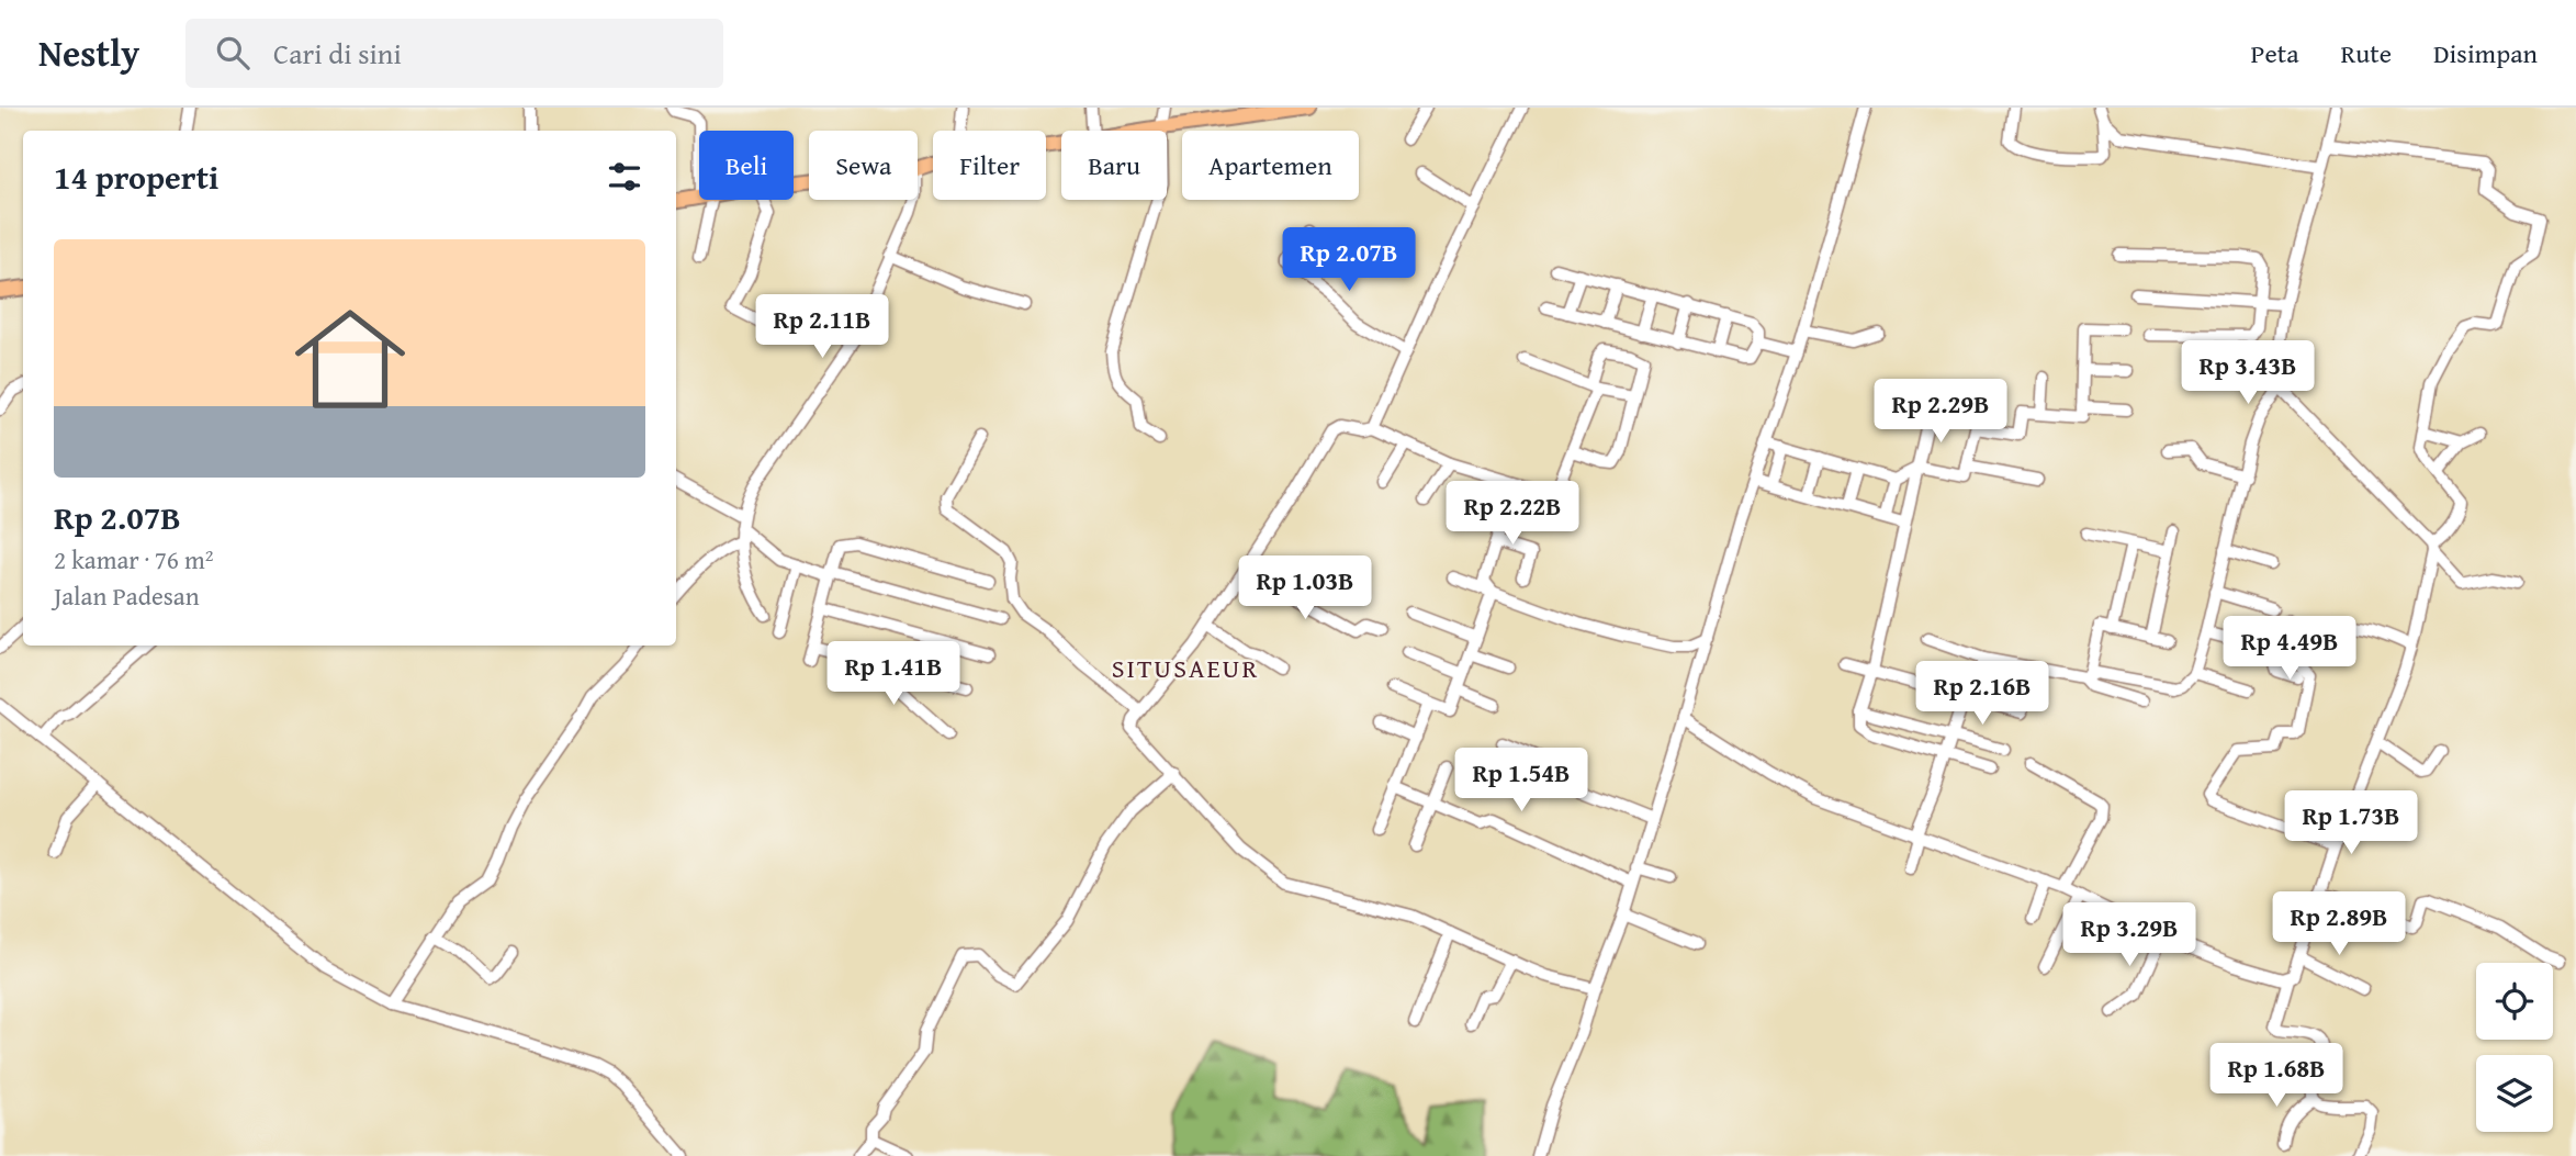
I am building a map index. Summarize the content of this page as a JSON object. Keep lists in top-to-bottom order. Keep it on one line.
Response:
{"districts":["SITUSAEUR"],"page":{"header":"Nestly","search":"Cari di sini","nav":["Peta","Rute","Disimpan"],"chip":["Beli","Sewa","Filter","Baru","Apartemen"],"heading":"14 properti","list":[{"name":"Rp 2.07B","note":"2 kamar · 76 m² · Jalan Padesan"}],"price":["Rp 2.07B","Rp 2.11B","Rp 3.43B","Rp 2.29B","Rp 2.22B","Rp 1.03B","Rp 4.49B","Rp 1.41B","Rp 2.16B","Rp 1.54B","Rp 1.73B","Rp 2.89B","Rp 3.29B","Rp 1.68B"]}}
